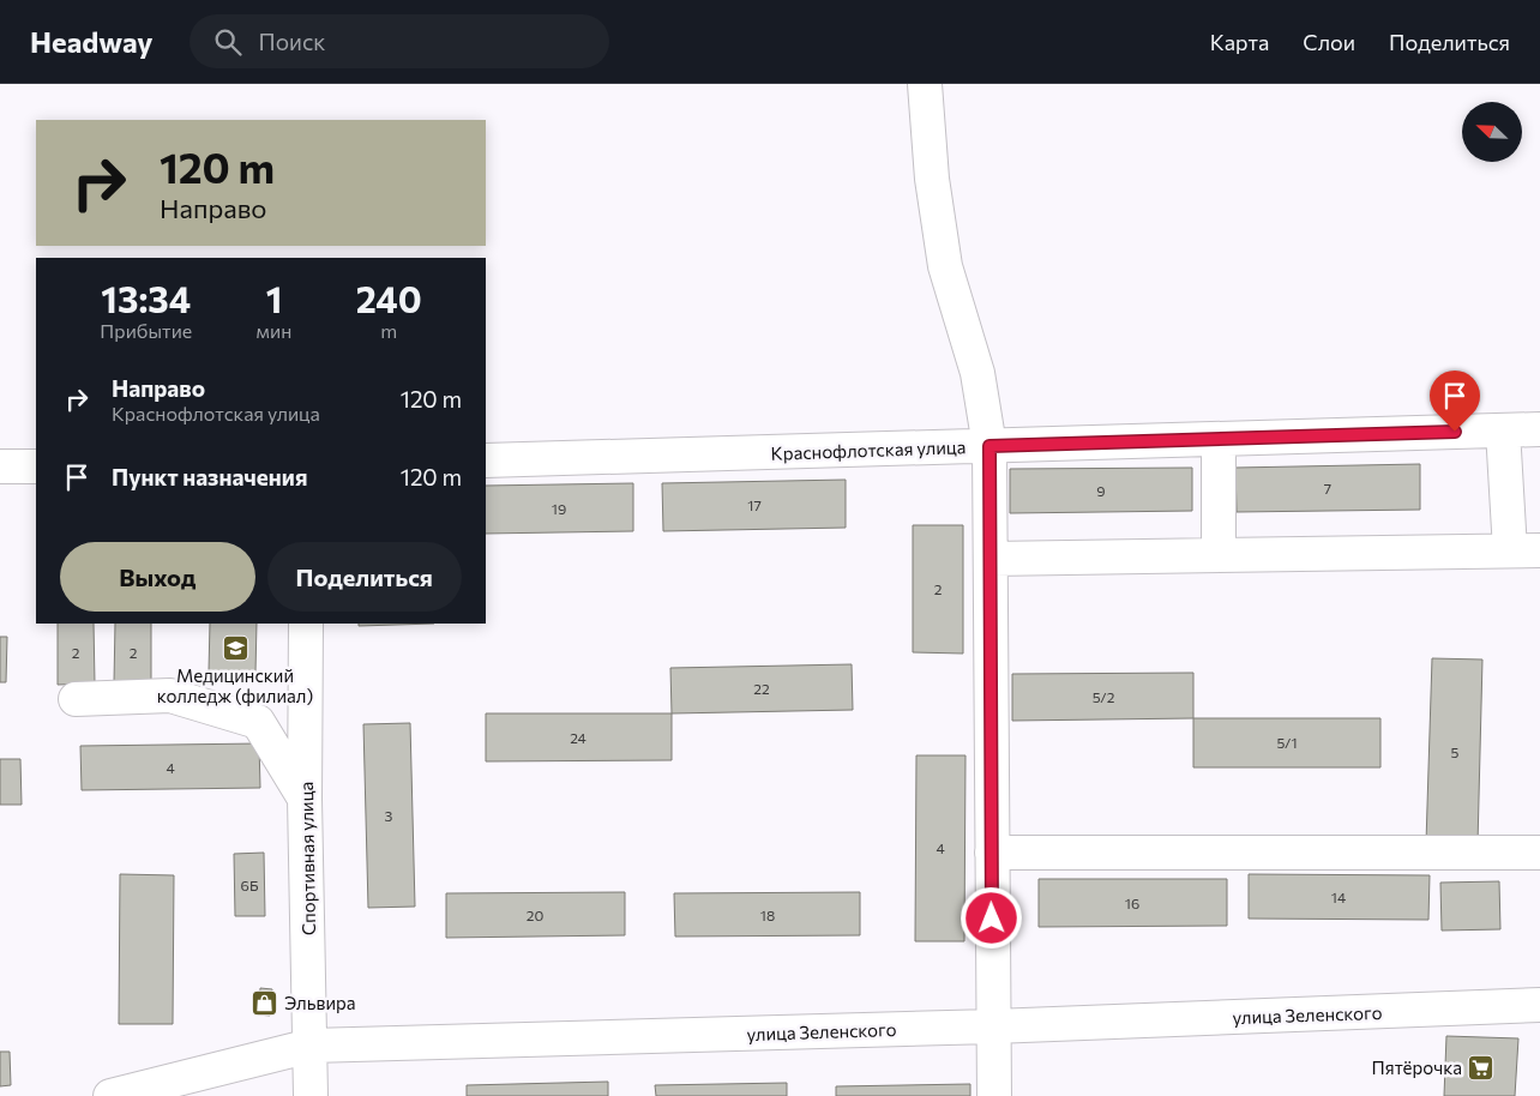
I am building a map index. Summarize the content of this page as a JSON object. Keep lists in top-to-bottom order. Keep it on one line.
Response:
{"streets":{"street":["Краснофлотская улица","Спортивная улица","улица Зеленского"]},"crossings":[["Спортивная улица","улица Зеленского"]],"places":{"school or university":["Медицинский колледж (филиал)"],"shop":["Эльвира"],"supermarket":["Пятёрочка"]},"house_numbers":["7","9","17","19","2","2","2","22","5/2","24","5/1","5","4","3","4","6Б","14","16","20","18"],"north":"top left","page":{"header":"Headway","search":"Поиск","nav":["Карта","Слои","Поделиться"],"turn":["120 m","Направо"],"eta":["13:34","Прибытие","1","мин","240","m"],"list":[{"name":"Направо","note":"Краснофлотская улица","value":"120 m"},{"name":"Пункт назначения","value":"120 m"}],"buttons":["Выход","Поделиться"]}}
